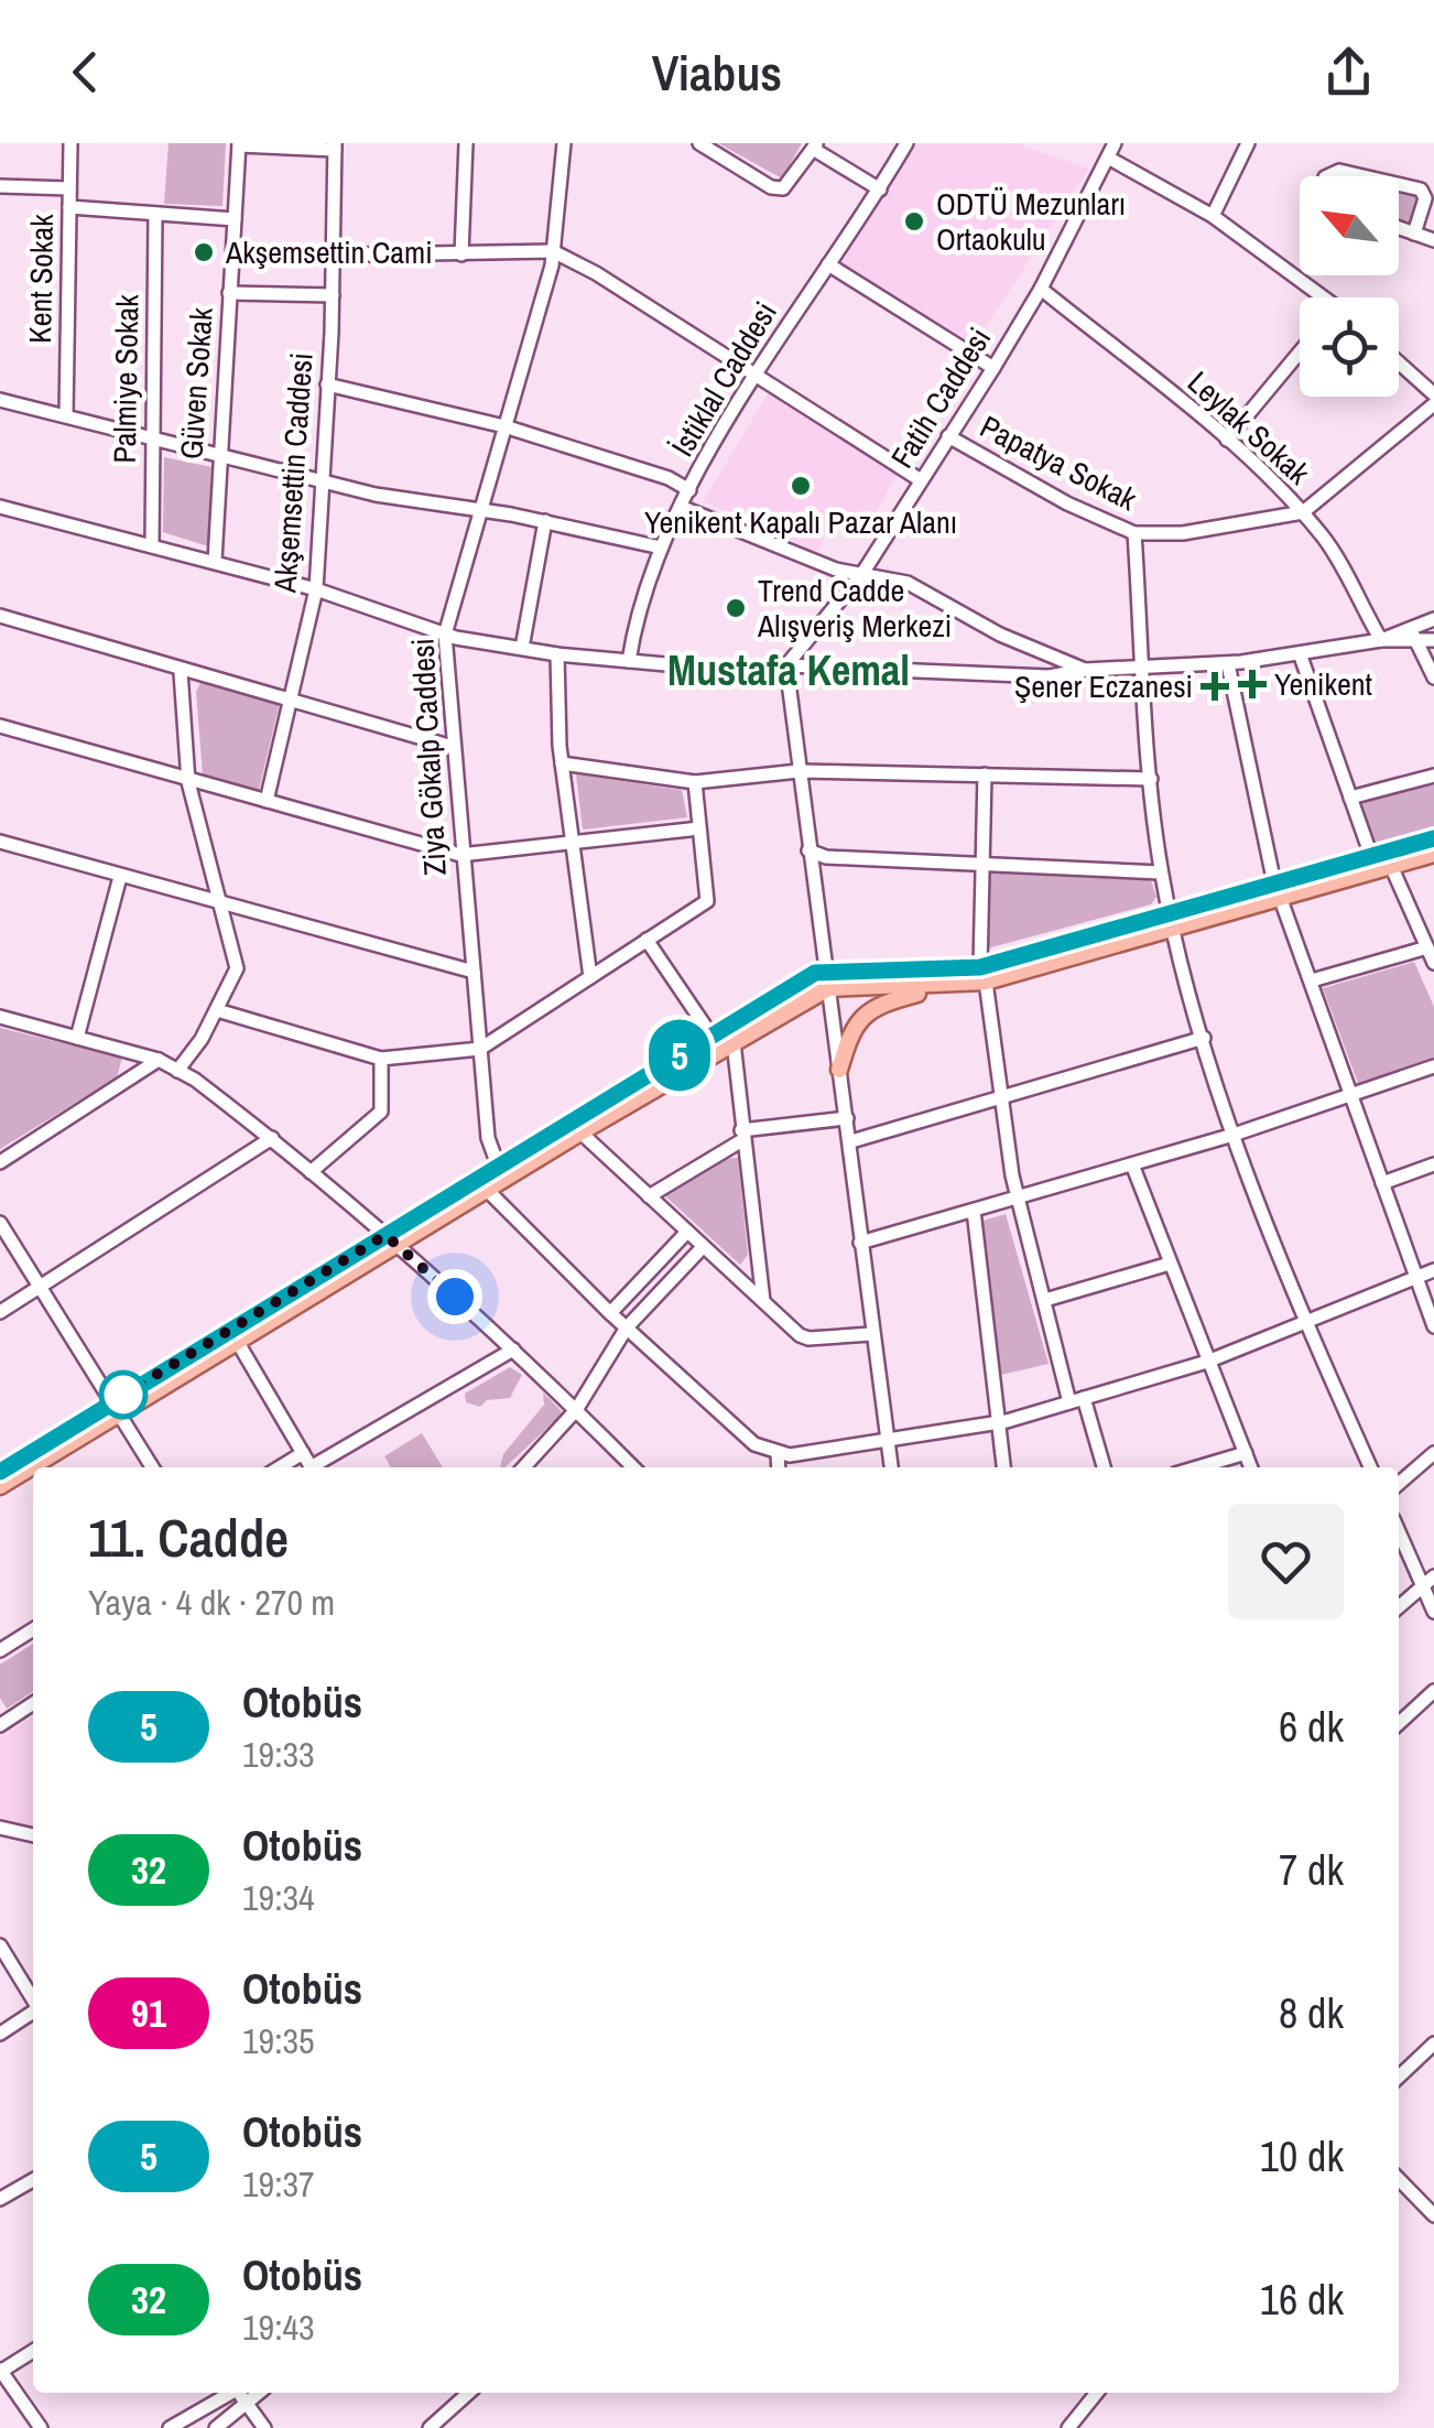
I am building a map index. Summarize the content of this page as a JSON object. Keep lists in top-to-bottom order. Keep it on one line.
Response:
{"streets":{"street":["Kent Sokak","Palmiye Sokak","İstiklal Caddesi","Güven Sokak","Fatih Caddesi","Leylak Sokak","Papatya Sokak","Akşemsettin Caddesi","Ziya Gökalp Caddesi"]},"crossings":[["Fatih Caddesi","Leylak Sokak"],["Fatih Caddesi","Papatya Sokak"],["Leylak Sokak","Papatya Sokak"]],"districts":["Mustafa Kemal"],"places":{"other":["ODTÜ Mezunları Ortaokulu","Akşemsettin Cami","Yenikent Kapalı Pazar Alanı","Trend Cadde Alışveriş Merkezi"],"health":["Yenikent","Şener Eczanesi"]},"lines":["bus line 5"],"north":"top left","page":{"header":"Viabus","on_map":"5","heading":["11. Cadde","Yaya · 4 dk · 270 m"],"list":[{"mark":"5","name":"Otobüs","note":"19:33","value":"6 dk"},{"mark":"32","name":"Otobüs","note":"19:34","value":"7 dk"},{"mark":"91","name":"Otobüs","note":"19:35","value":"8 dk"},{"mark":"5","name":"Otobüs","note":"19:37","value":"10 dk"},{"mark":"32","name":"Otobüs","note":"19:43","value":"16 dk"}]}}
